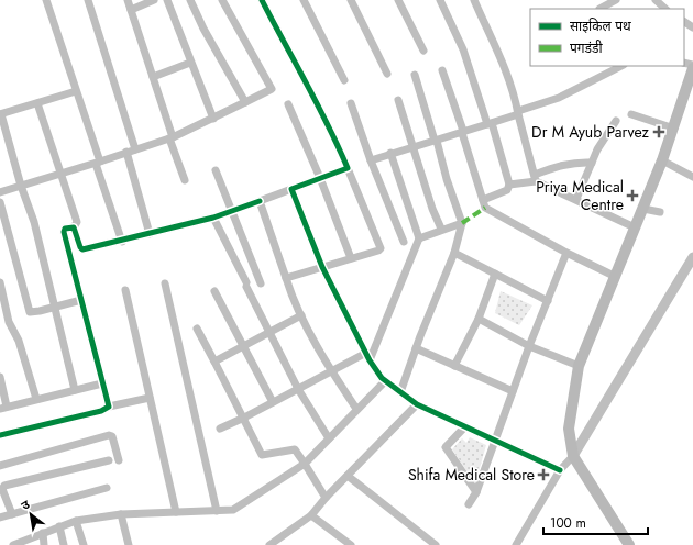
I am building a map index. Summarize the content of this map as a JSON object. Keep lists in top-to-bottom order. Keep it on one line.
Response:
{"places":{"health":["Dr M Ayub Parvez","Priya Medical Centre","Shifa Medical Store"]},"legend":["साइकिल पथ","पगडंडी"],"scale_bar":"100 m","north":"top left"}
